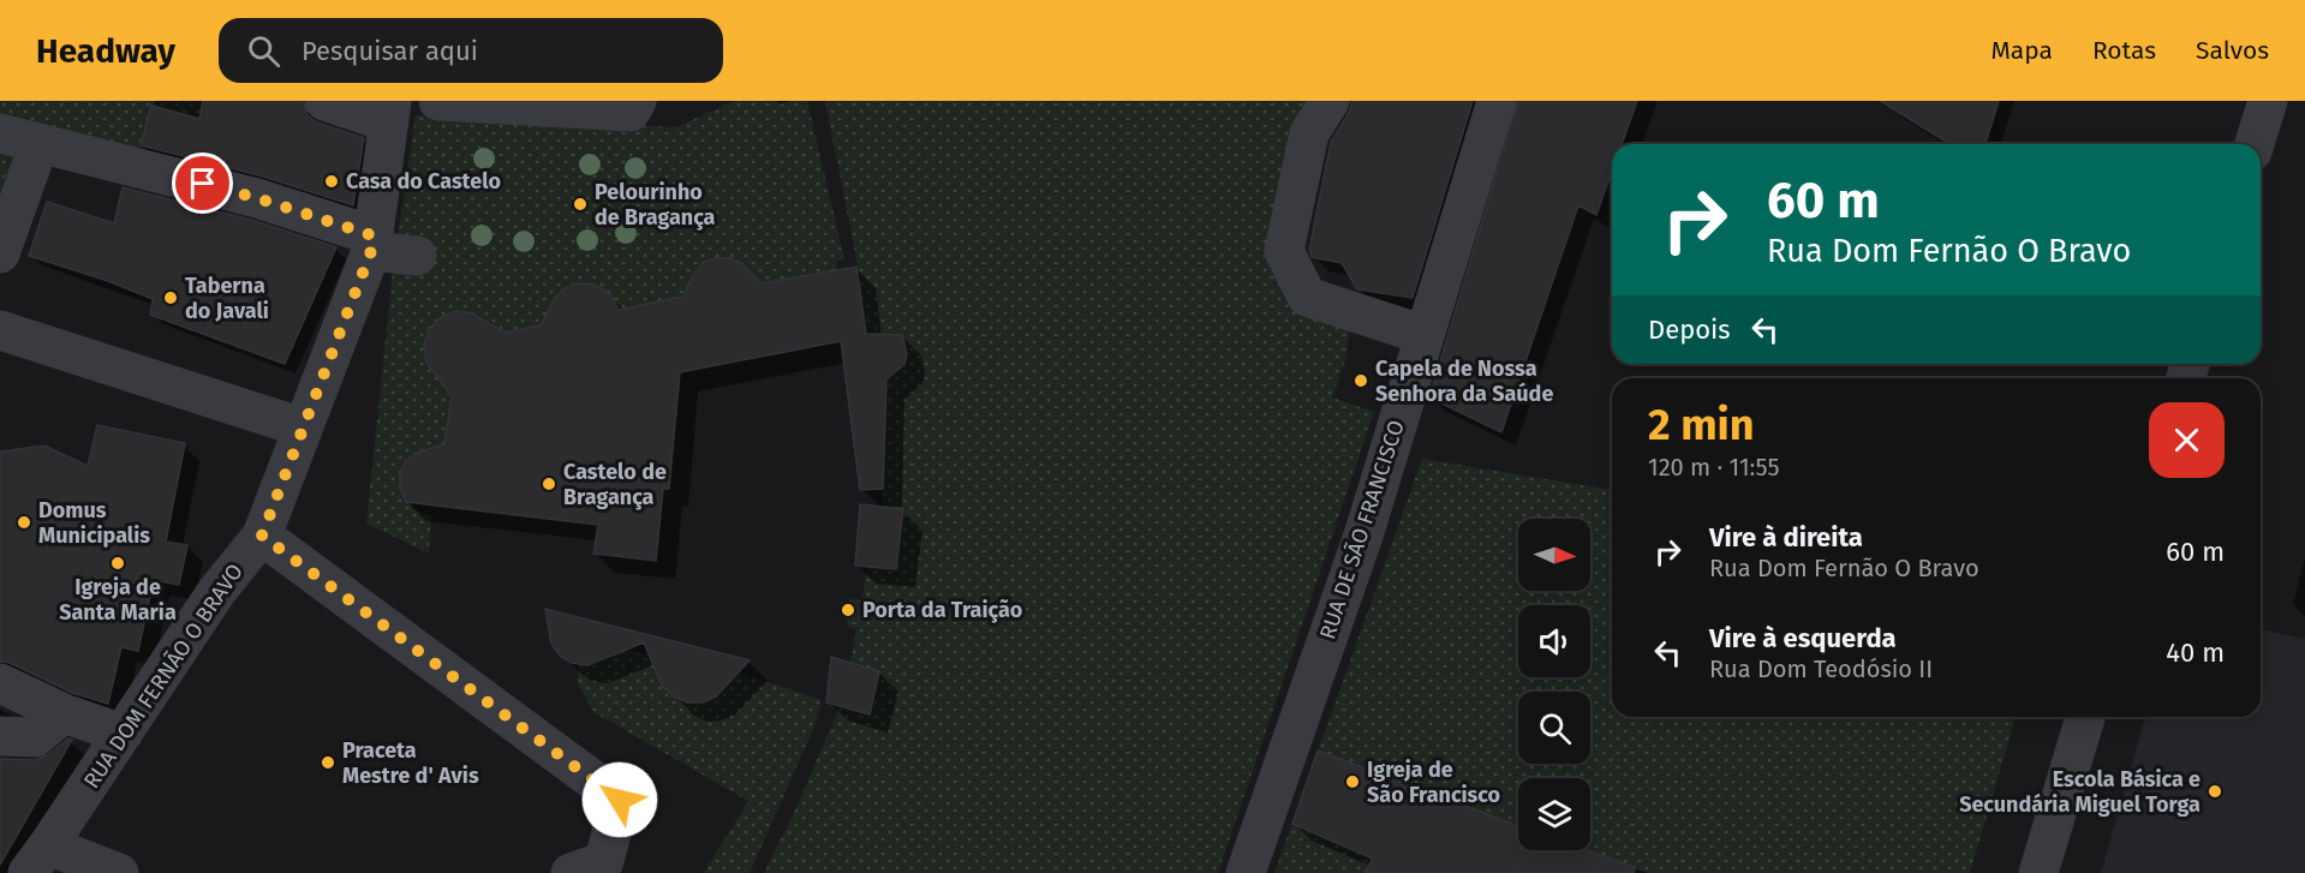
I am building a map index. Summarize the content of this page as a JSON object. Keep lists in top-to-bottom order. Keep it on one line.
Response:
{"streets":{"street":["RUA DE SÃO FRANCISCO","RUA DOM FERNÃO O BRAVO"]},"places":["Casa do Castelo","Pelourinho de Bragança","Taberna do Javali","Capela de Nossa Senhora da Saúde","Castelo de Bragança","Domus Municipalis","Igreja de Santa Maria","Porta da Traição","Praceta Mestre d' Avis","Igreja de São Francisco","Escola Básica e Secundária Miguel Torga"],"north":"right","page":{"header":"Headway","search":"Pesquisar aqui","nav":["Mapa","Rotas","Salvos"],"turn":["60 m","Rua Dom Fernão O Bravo"],"then":"Depois","heading":["2 min","120 m · 11:55"],"list":[{"name":"Vire à direita","note":"Rua Dom Fernão O Bravo","value":"60 m"},{"name":"Vire à esquerda","note":"Rua Dom Teodósio II","value":"40 m"}]}}
